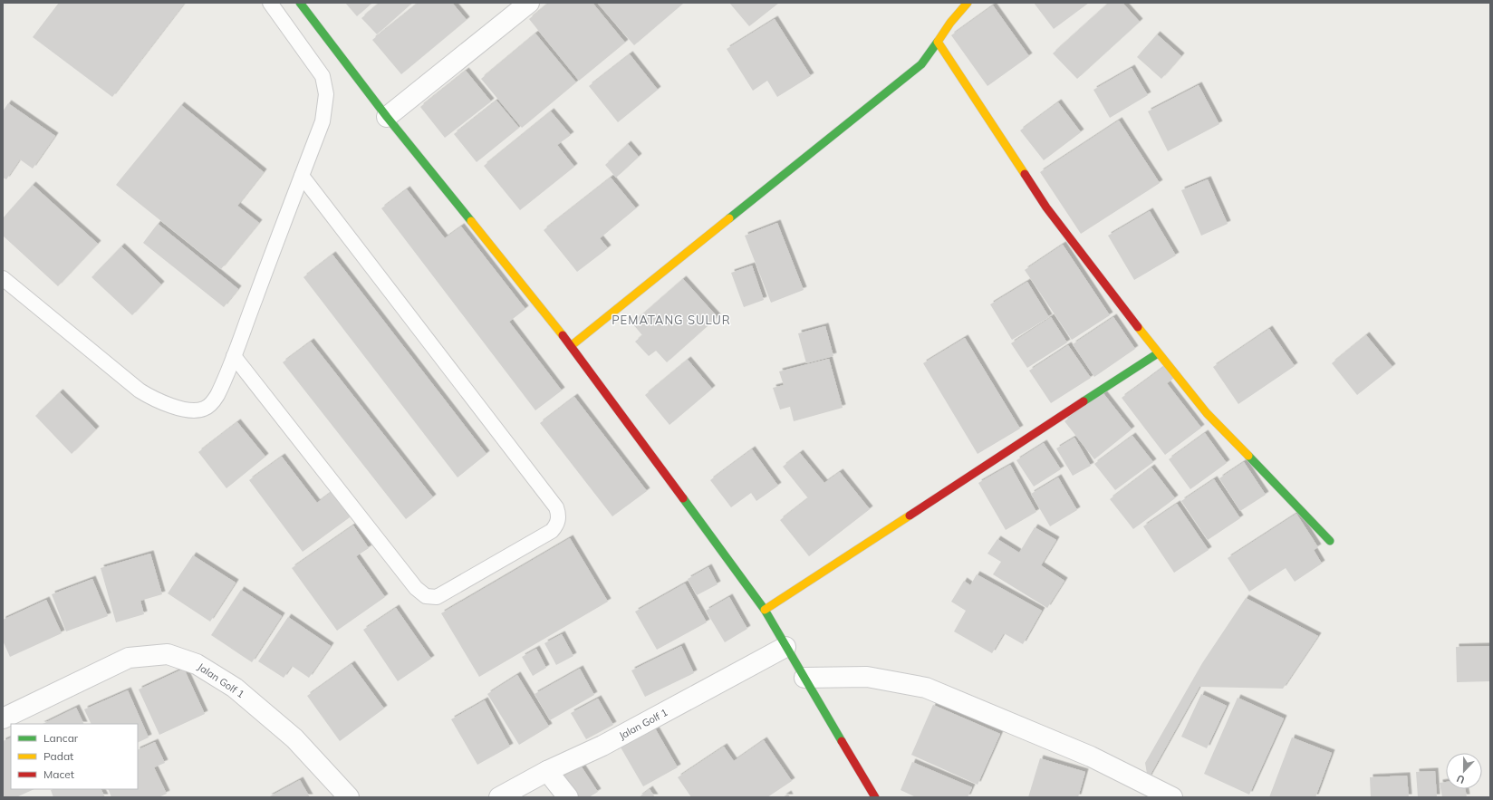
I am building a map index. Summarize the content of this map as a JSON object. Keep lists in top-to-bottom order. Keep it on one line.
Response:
{"streets":{"street":["Jalan Golf 1"]},"districts":["PEMATANG SULUR"],"legend":["Lancar","Padat","Macet"],"north":"bottom"}
